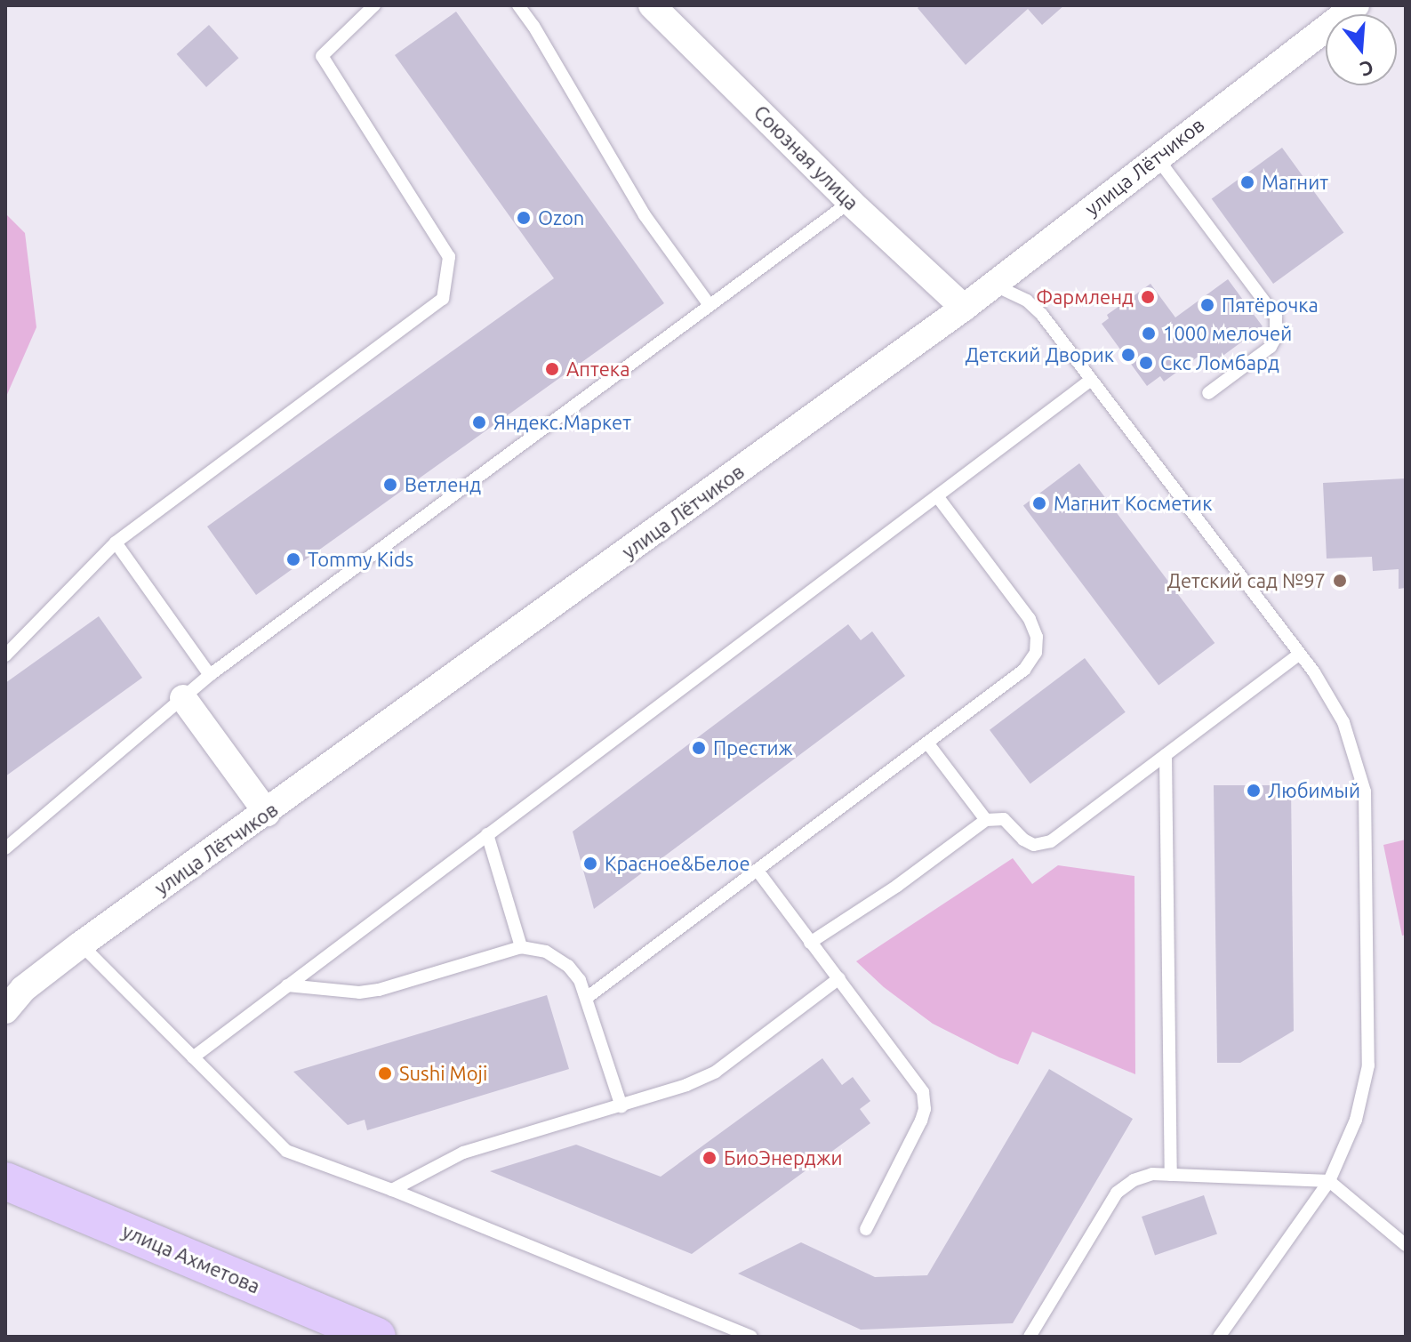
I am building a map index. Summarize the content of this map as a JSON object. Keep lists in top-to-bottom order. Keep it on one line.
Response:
{"streets":{"main road":["улица Ахметова"],"street":["Союзная улица","улица Лётчиков"]},"crossings":[["Союзная улица","улица Лётчиков"]],"places":["Магнит","Ozon","Фармленд","Пятёрочка","1000 мелочей","Детский Дворик","Скс Ломбард","Аптека","Яндекс.Маркет","Ветленд","Магнит Косметик","Tommy Kids","Детский сад №97","Престиж","Любимый","Красное&Белое","Sushi Moji","БиоЭнерджи"],"north":"bottom"}
